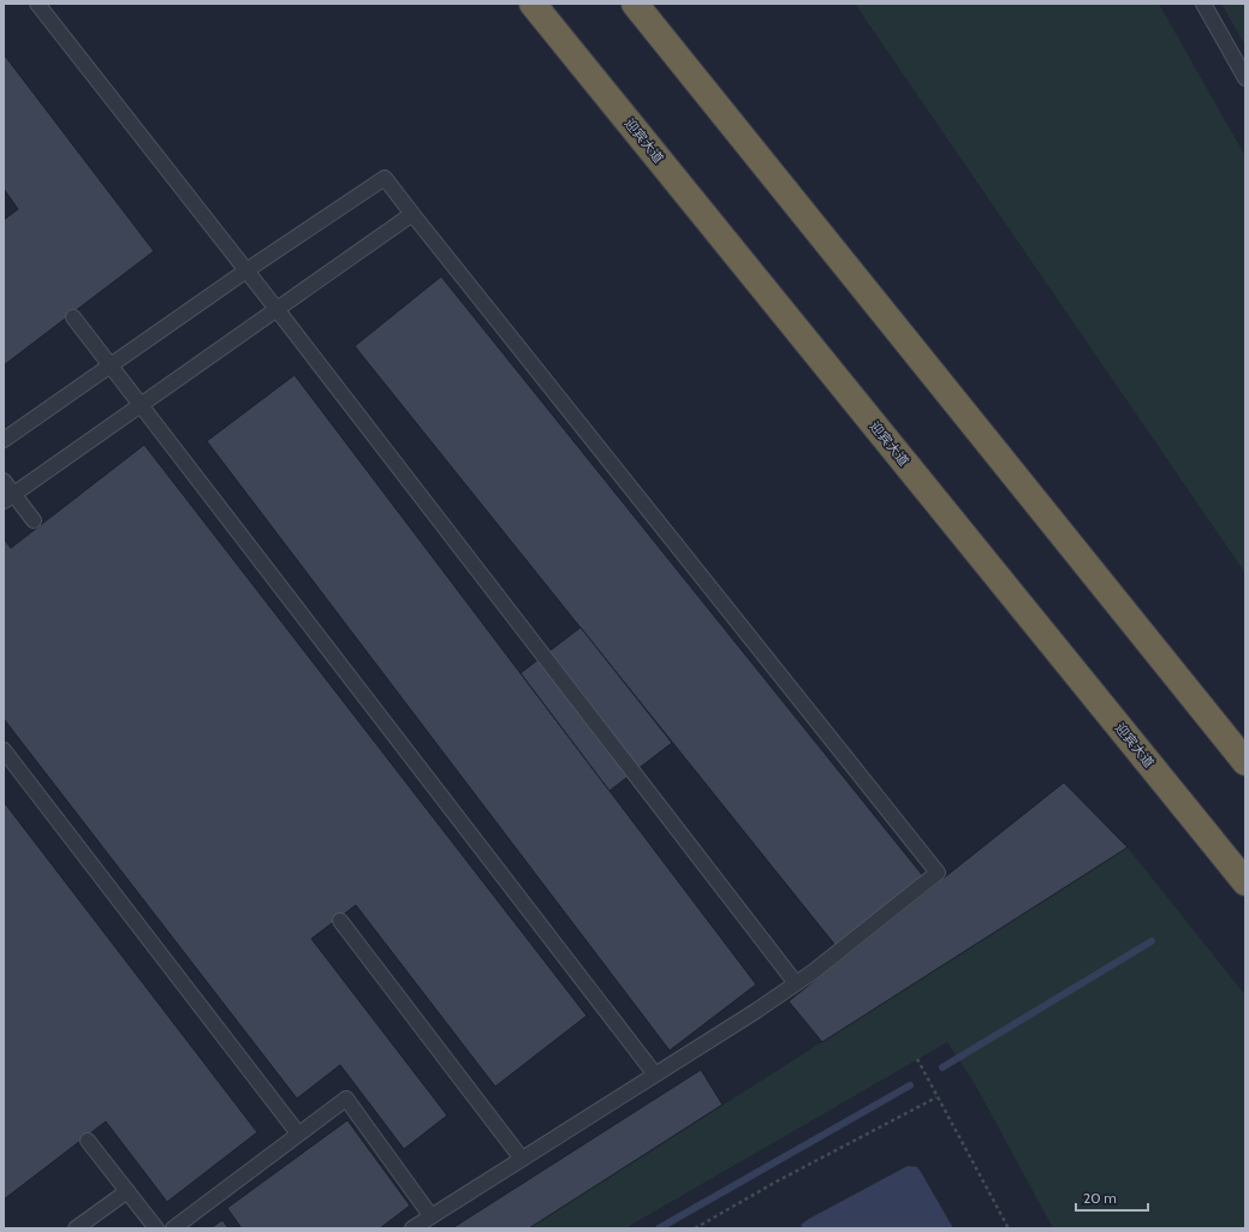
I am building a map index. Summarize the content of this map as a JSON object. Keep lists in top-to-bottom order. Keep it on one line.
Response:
{"streets":{"highway":["迎宾大道"]},"scale_bar":"20 m"}
